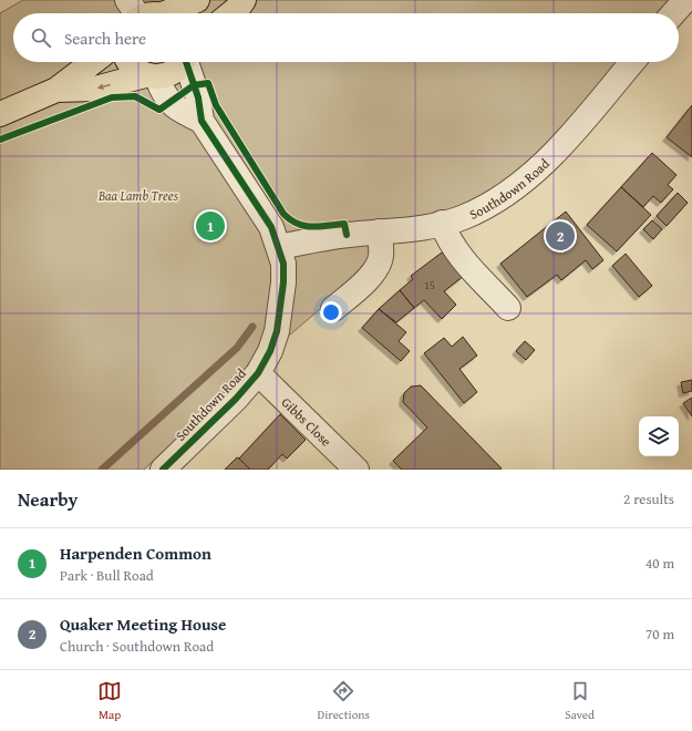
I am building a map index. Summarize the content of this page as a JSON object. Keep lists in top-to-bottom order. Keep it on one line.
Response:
{"streets":{"street":["Southdown Road","Gibbs Close"]},"crossings":[["Southdown Road","Gibbs Close"]],"parks":["Baa Lamb Trees"],"house_numbers":["15"],"page":{"search":"Search here","pins":["1","2"],"heading":["Nearby","2 results"],"list":[{"mark":"1","name":"Harpenden Common","note":"Park · Bull Road","value":"40 m"},{"mark":"2","name":"Quaker Meeting House","note":"Church · Southdown Road","value":"70 m"}],"nav":["Map","Directions","Saved"]}}
